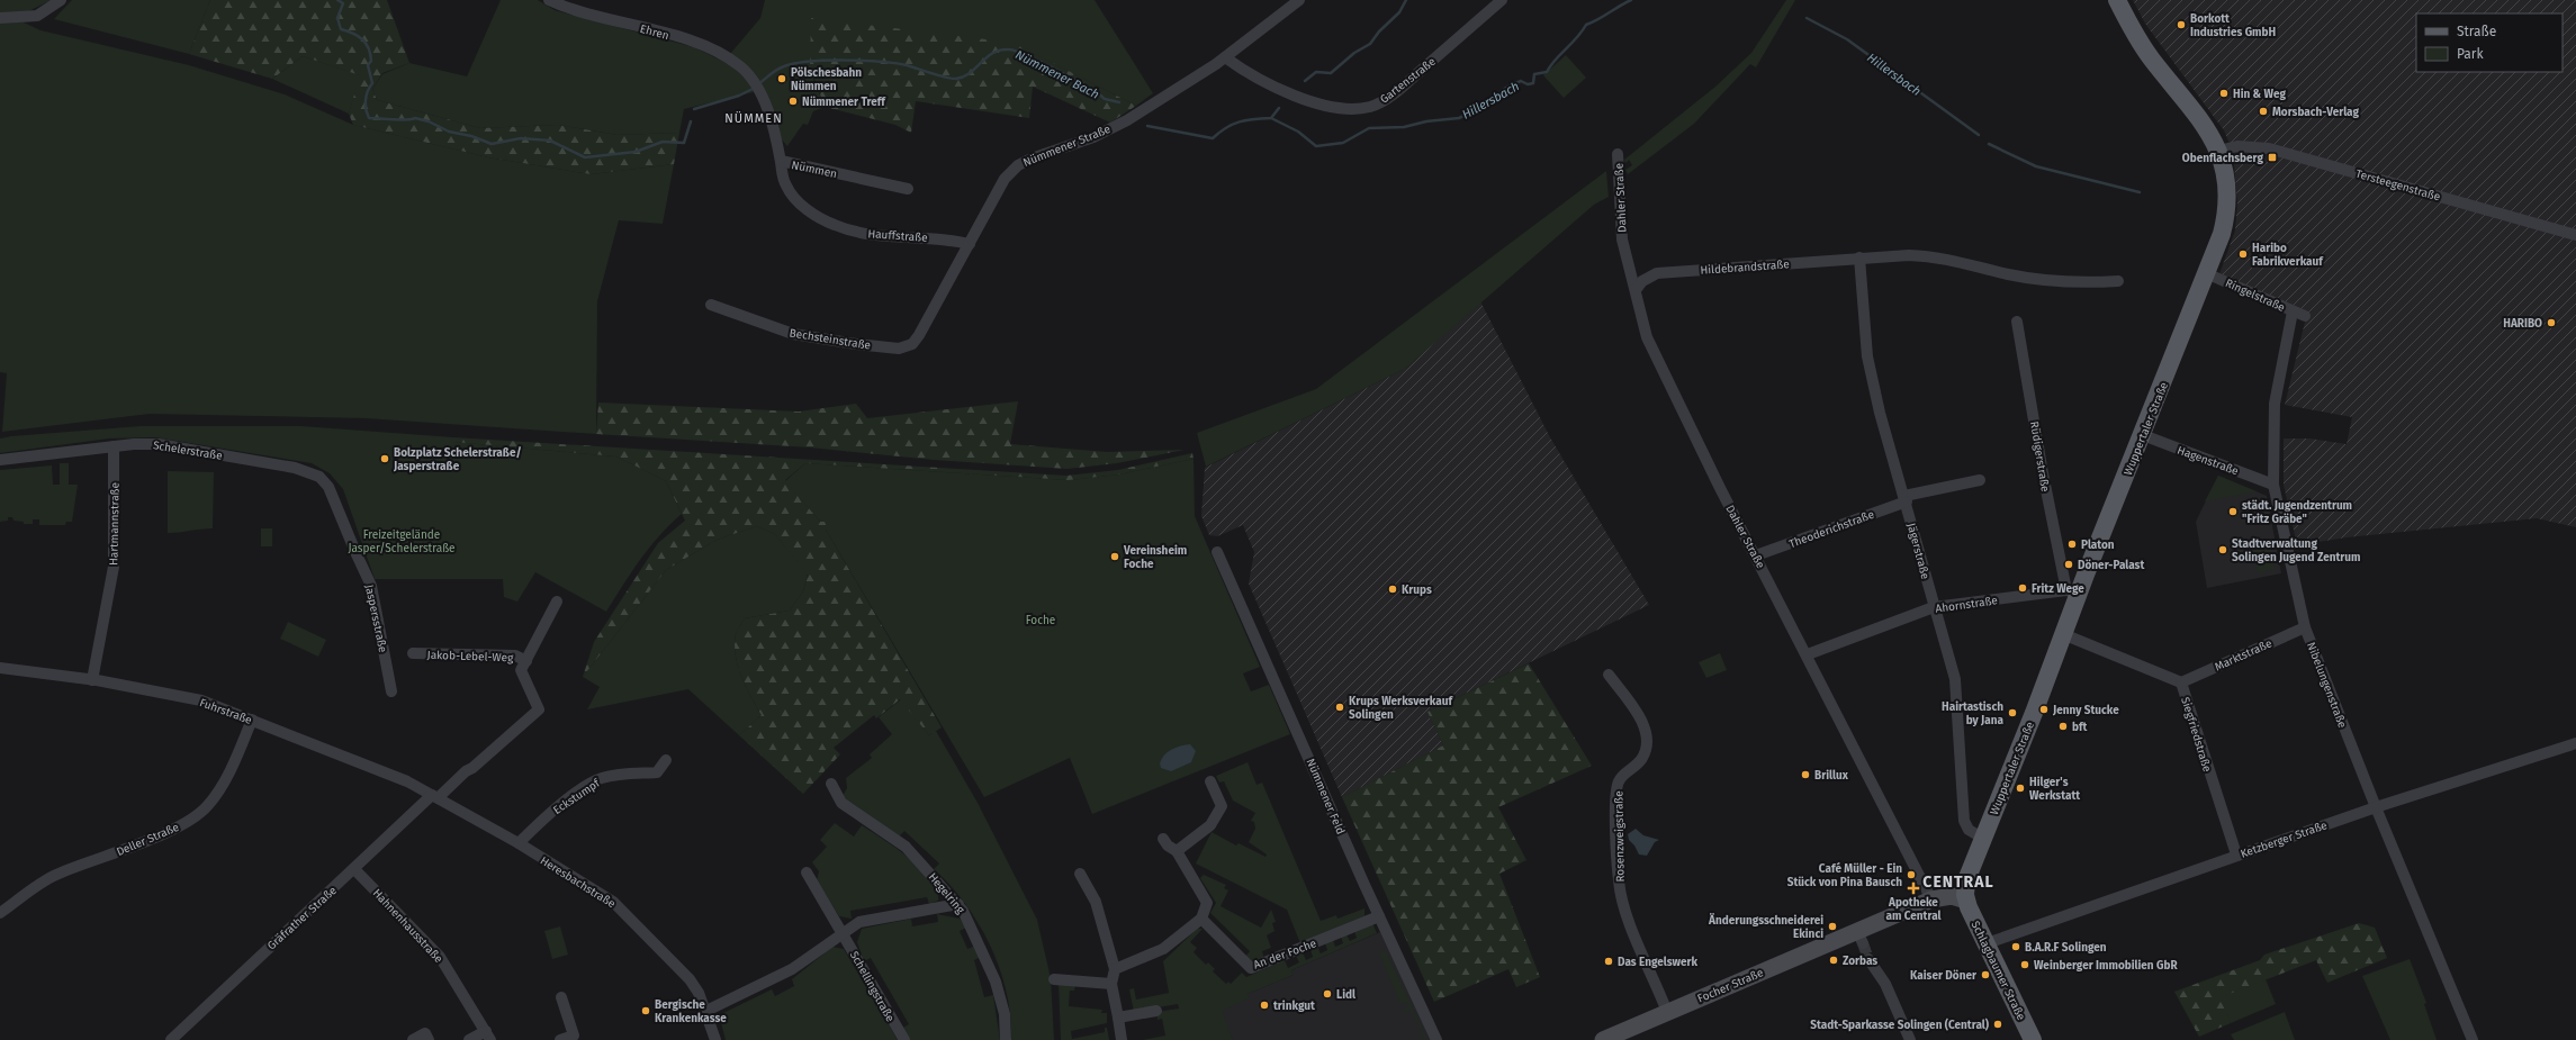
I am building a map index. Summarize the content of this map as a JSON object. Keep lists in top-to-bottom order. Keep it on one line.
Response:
{"streets":{"main road":["Wuppertaler Straße","Schlagbaumer Straße","Focher Straße"],"street":["Ehren","Gartenstraße","Nümmener Straße","Nümmen","Tersteegenstraße","Dahler Straße","Hauffstraße","Hildebrandstraße","Ringelstraße","Bechsteinstraße","Schelerstraße","Rüdigerstraße","Hagenstraße","Hartmannstraße","Theoderichstraße","Jägerstraße","Ahornstraße","Jaspersstraße","Marktstraße","Jakob-Lebel-Weg","Nibelungenstraße","Fuhrstraße","Siegfriedstraße","Eckstumpf","Nümmener Feld","Rosenzweigstraße","Deller Straße","Ketzberger Straße","Heresbachstraße","Hegelring","Gräfrather Straße","Hahnenhausstraße","An der Foche","Schellingstraße"]},"crossings":[["Ehren","Nümmen"],["Gartenstraße","Nümmener Straße"],["Nümmener Straße","Hauffstraße"],["Nümmener Straße","Bechsteinstraße"],["Nümmen","Hauffstraße"],["Tersteegenstraße","Wuppertaler Straße"],["Dahler Straße","Hildebrandstraße"],["Dahler Straße","Theoderichstraße"],["Dahler Straße","Ahornstraße"],["Dahler Straße","Focher Straße"],["Hildebrandstraße","Jägerstraße"],["Ringelstraße","Wuppertaler Straße"],["Ringelstraße","Nibelungenstraße"],["Wuppertaler Straße","Rüdigerstraße"],["Wuppertaler Straße","Hagenstraße"],["Wuppertaler Straße","Jägerstraße"],["Wuppertaler Straße","Ahornstraße"],["Wuppertaler Straße","Siegfriedstraße"],["Wuppertaler Straße","Schlagbaumer Straße"],["Wuppertaler Straße","Focher Straße"],["Schelerstraße","Hartmannstraße"],["Schelerstraße","Jaspersstraße"],["Rüdigerstraße","Ahornstraße"],["Hagenstraße","Nibelungenstraße"],["Hartmannstraße","Fuhrstraße"],["Theoderichstraße","Jägerstraße"],["Jägerstraße","Ahornstraße"],["Marktstraße","Nibelungenstraße"],["Marktstraße","Siegfriedstraße"],["Jakob-Lebel-Weg","Fuhrstraße"],["Jakob-Lebel-Weg","Heresbachstraße"],["Jakob-Lebel-Weg","Gräfrather Straße"],["Nibelungenstraße","Ketzberger Straße"],["Fuhrstraße","Deller Straße"],["Fuhrstraße","Heresbachstraße"],["Fuhrstraße","Gräfrather Straße"],["Siegfriedstraße","Ketzberger Straße"],["Eckstumpf","Heresbachstraße"],["Nümmener Feld","An der Foche"],["Rosenzweigstraße","Focher Straße"],["Ketzberger Straße","Schlagbaumer Straße"],["Heresbachstraße","Gräfrather Straße"],["Gräfrather Straße","Hahnenhausstraße"],["Schlagbaumer Straße","Focher Straße"]],"districts":["NÜMMEN","CENTRAL"],"water":["Nümmener Bach","Hillersbach"],"parks":["Freizeitgelände Jasper/Schelerstraße","Foche"],"places":{"other":["Borkott Industries GmbH","Pölschesbahn Nümmen","Hin & Weg","Nümmener Treff","Morsbach-Verlag","Haribo Fabrikverkauf","HARIBO","Bolzplatz Schelerstraße/ Jasperstraße","städt. Jugendzentrum \"Fritz Gräbe\"","Platon","Stadtverwaltung Solingen Jugend Zentrum","Vereinsheim Foche","Döner-Palast","Fritz Wege","Krups","Krups Werksverkauf Solingen","Jenny Stucke","Hairtastisch by Jana","bft","Brillux","Hilger's Werkstatt","Café Müller - Ein Stück von Pina Bausch","Änderungsschneiderei Ekinci","B.A.R.F Solingen","Zorbas","Das Engelswerk","Weinberger Immobilien GbR","Kaiser Döner","Lidl","trinkgut","Bergische Krankenkasse","Stadt-Sparkasse Solingen (Central)"],"transit":["Obenflachsberg"],"health":["Apotheke am Central"]},"legend":["Straße","Park"]}
